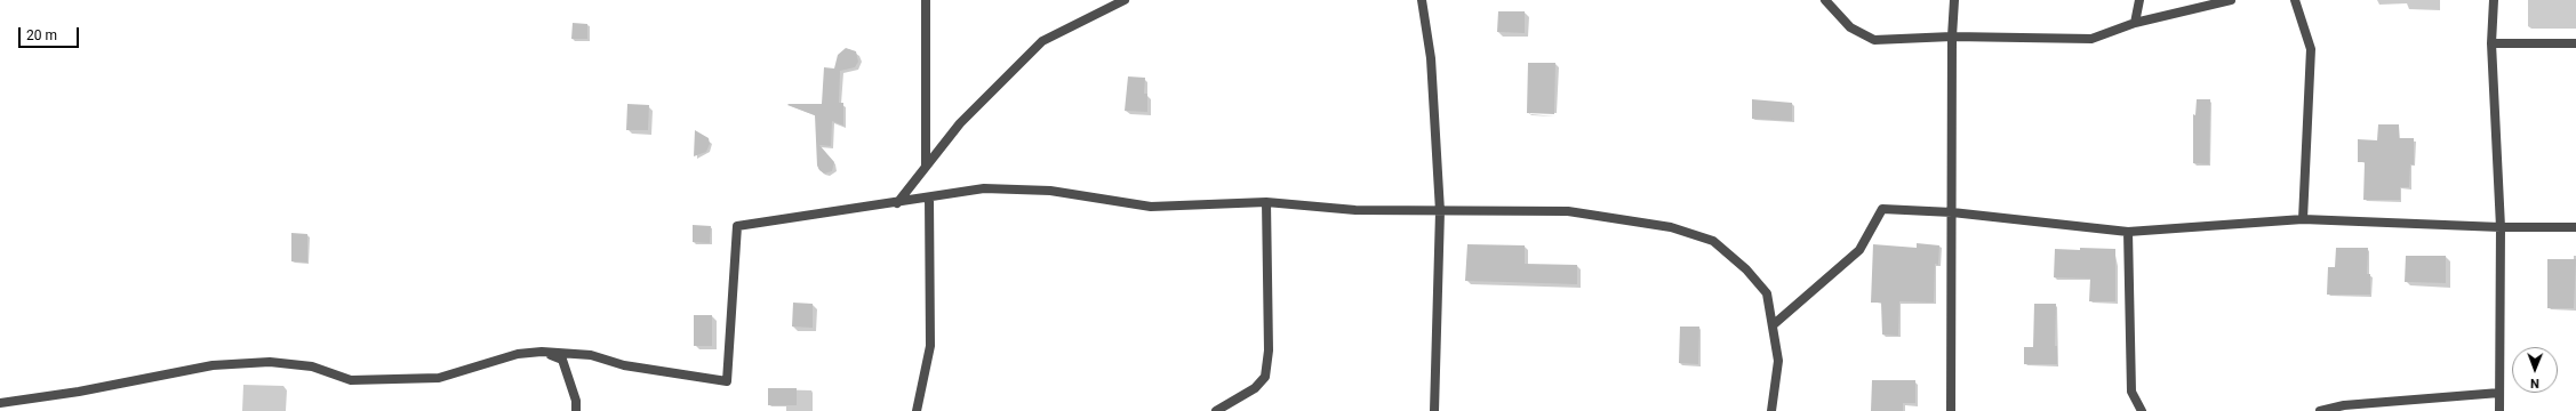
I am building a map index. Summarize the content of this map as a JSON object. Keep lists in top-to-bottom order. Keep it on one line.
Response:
{"scale_bar":"20 m","north":"bottom"}
